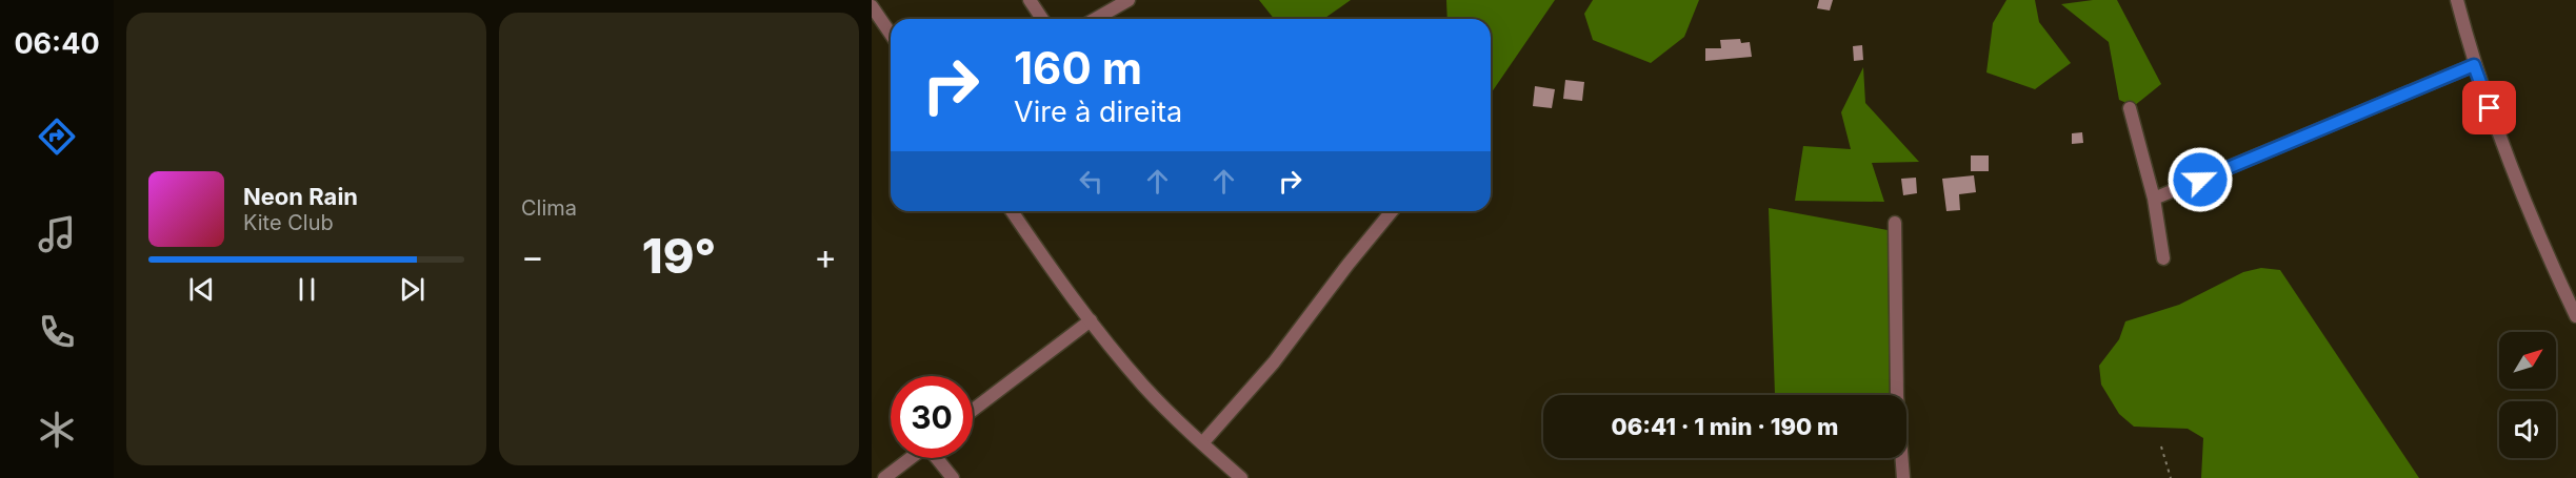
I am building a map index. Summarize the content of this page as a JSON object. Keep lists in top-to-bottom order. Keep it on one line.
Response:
{"north":"top right","page":{"tabs":"06:40","tile":"Clima","turn":["160 m","Vire à direita"],"song":["Neon Rain","Kite Club"],"heat":["−","19°","+"],"limit":"30","trip":"06:41 · 1 min · 190 m"}}
